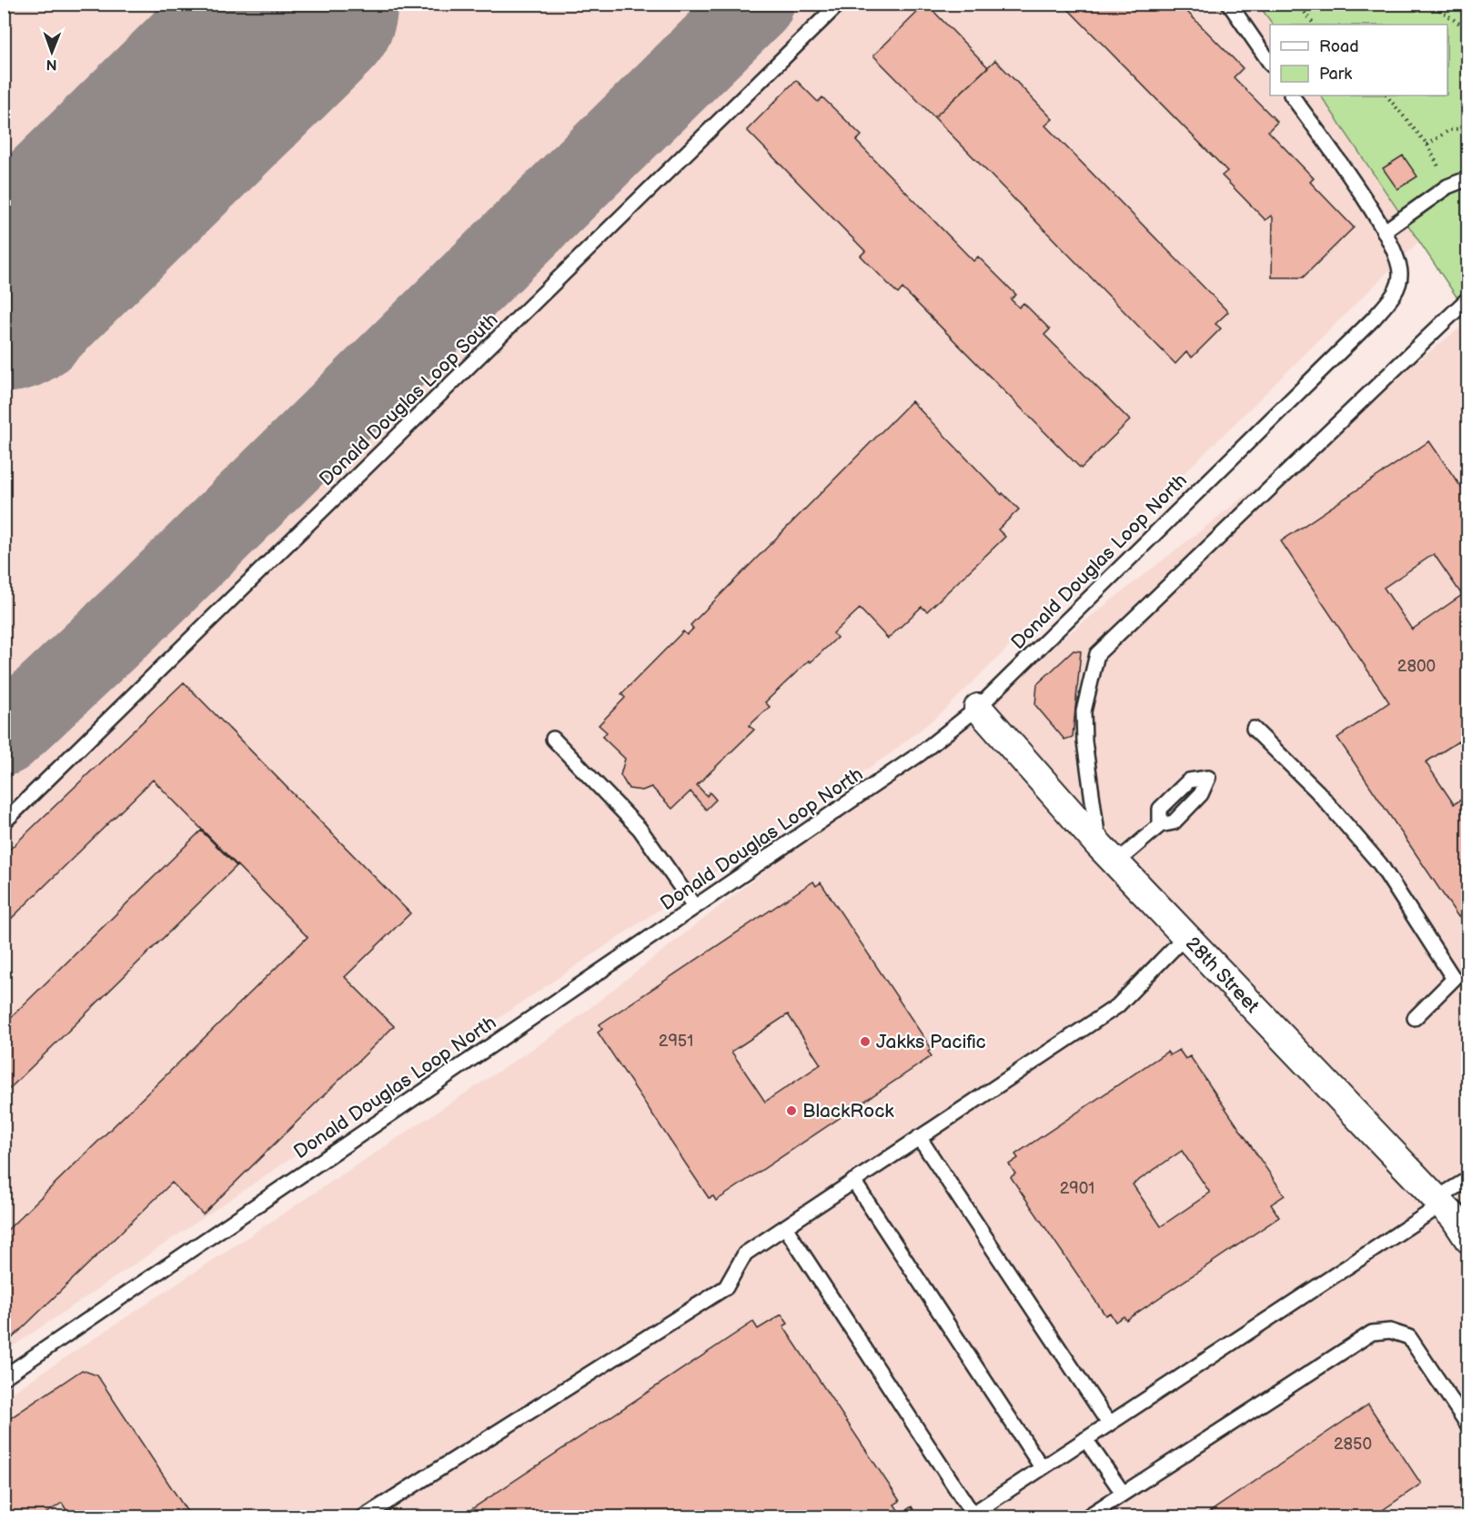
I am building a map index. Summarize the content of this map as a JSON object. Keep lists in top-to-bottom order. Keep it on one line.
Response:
{"streets":{"street":["28th Street"],"lane":["Donald Douglas Loop South","Donald Douglas Loop North"]},"crossings":[["Donald Douglas Loop North","28th Street"]],"places":["Jakks Pacific","BlackRock"],"house_numbers":["2800","2951","2901","2850"],"legend":["Road","Park"],"north":"bottom"}
